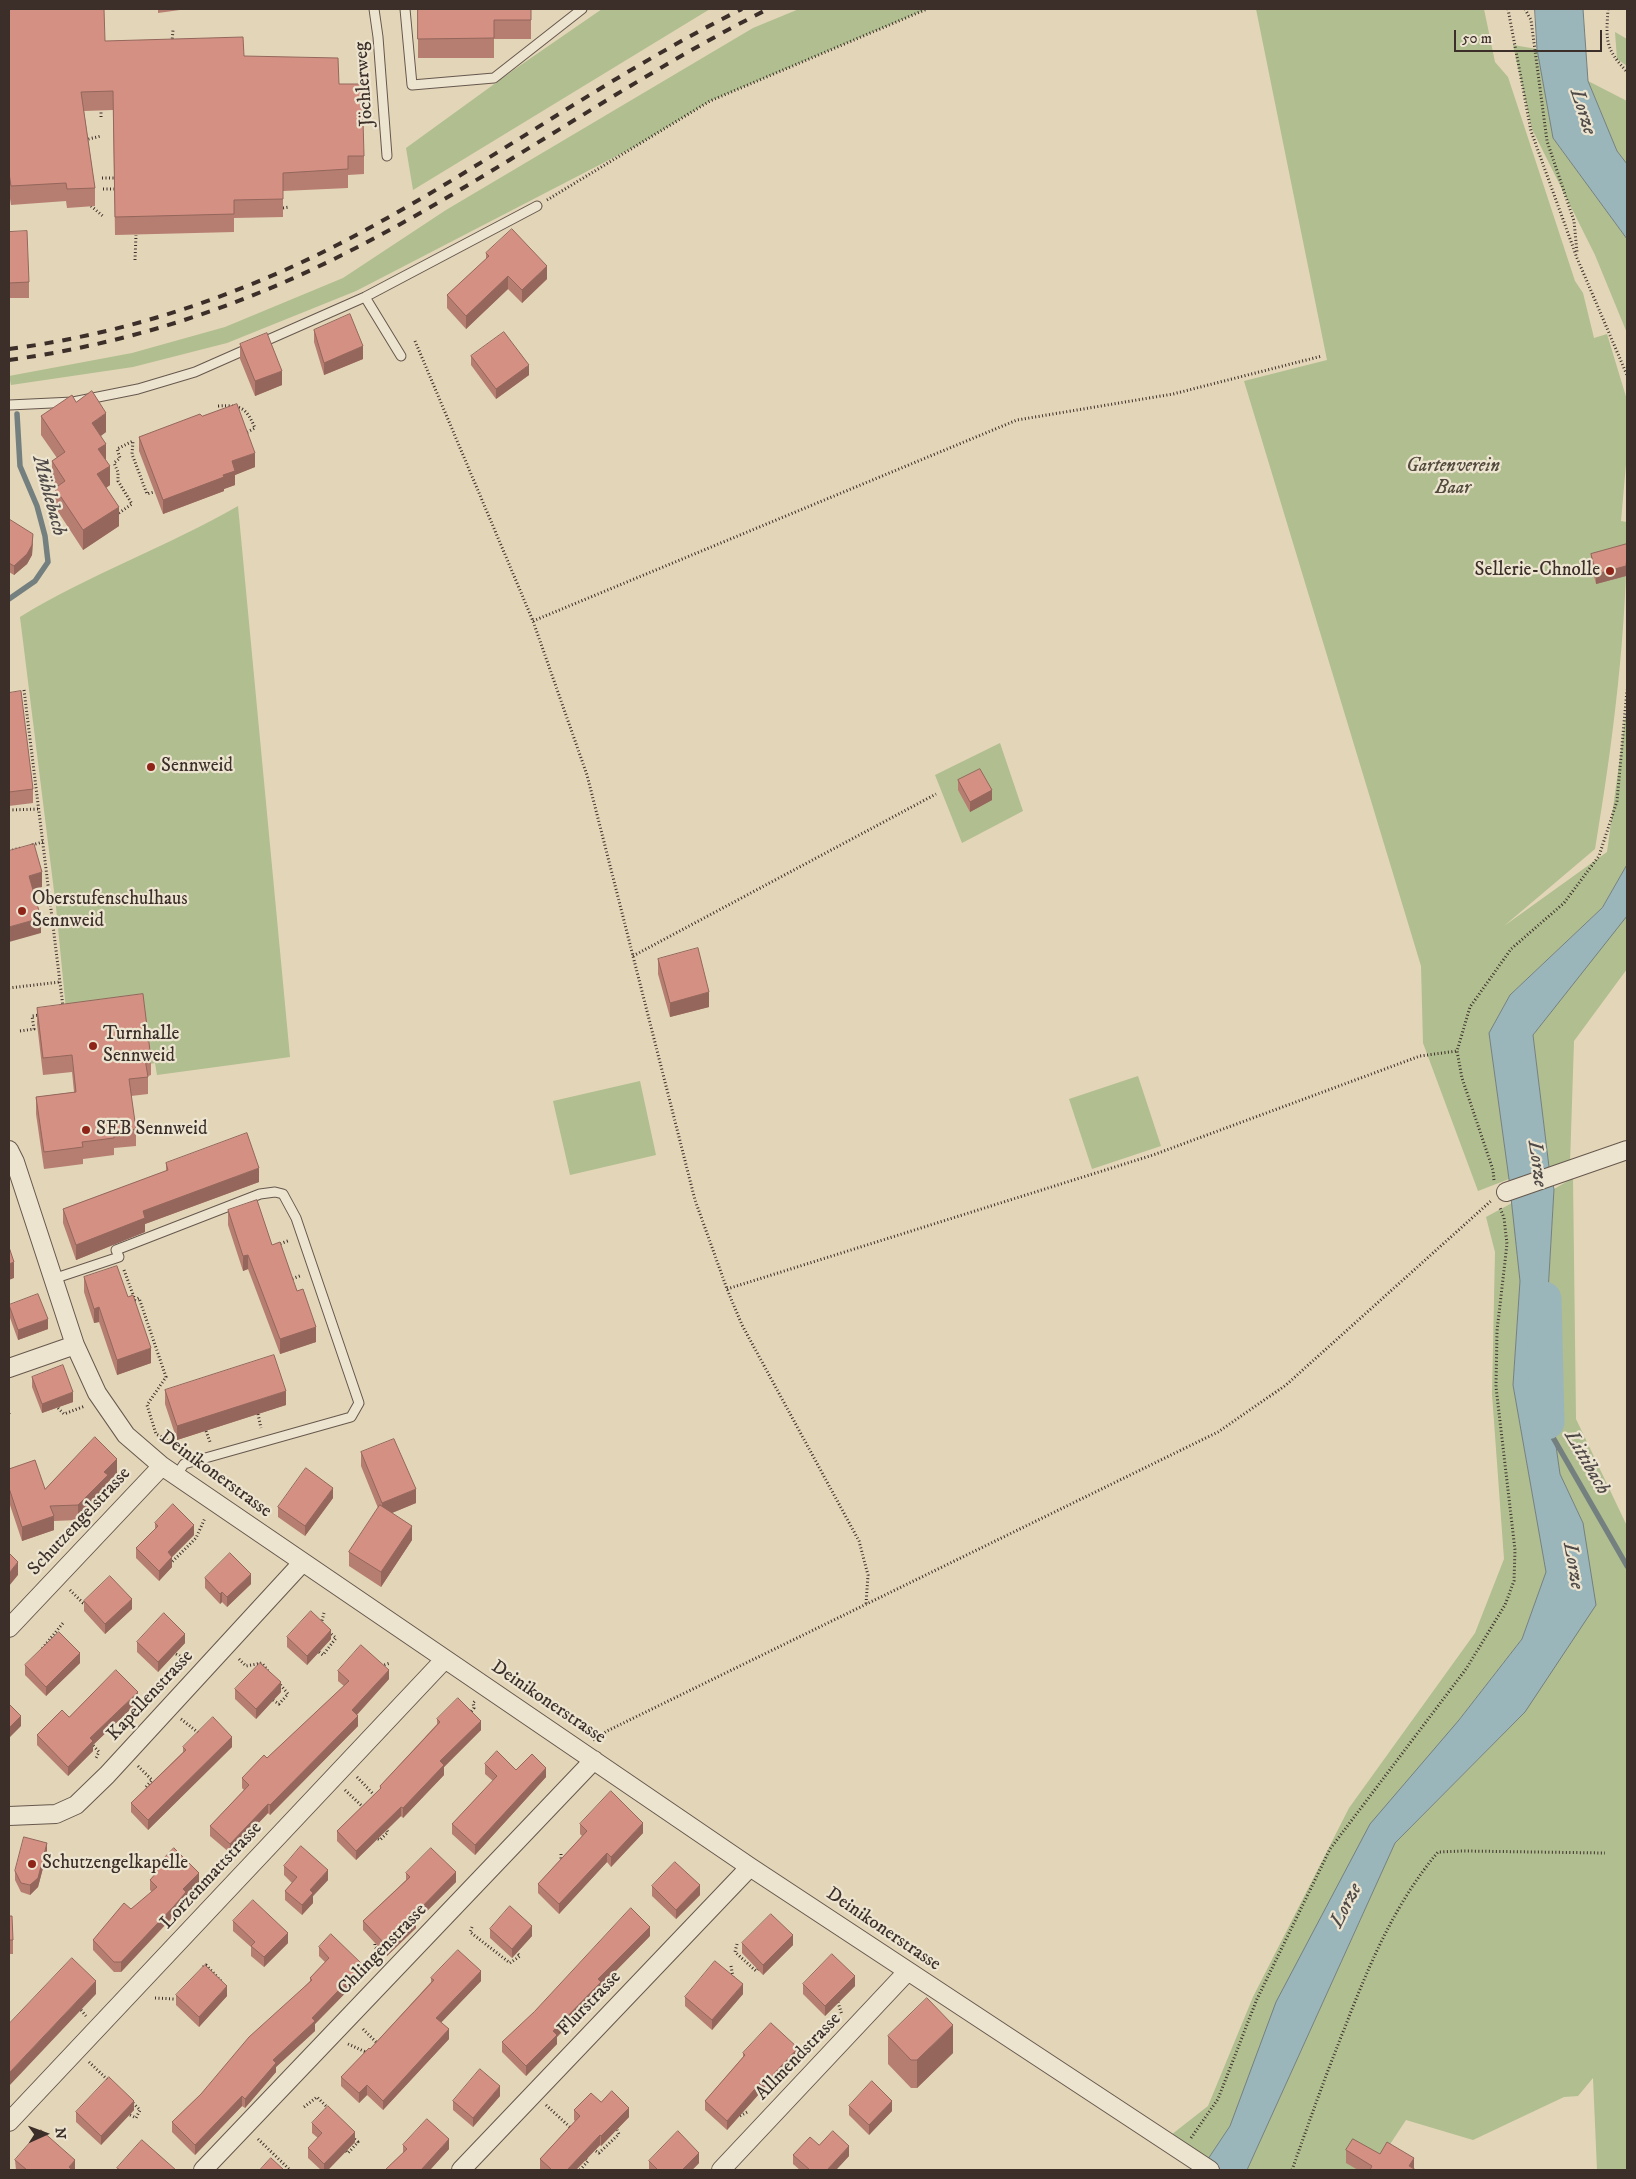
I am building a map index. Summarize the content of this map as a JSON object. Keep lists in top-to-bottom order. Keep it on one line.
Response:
{"streets":{"street":["Deinikonerstrasse","Schutzengelstrasse","Kapellenstrasse","Lorzenmattstrasse","Chlingenstrasse","Flurstrasse","Allmendstrasse"],"lane":["Jöchlerweg"]},"crossings":[["Deinikonerstrasse","Schutzengelstrasse"],["Deinikonerstrasse","Kapellenstrasse"],["Deinikonerstrasse","Lorzenmattstrasse"],["Deinikonerstrasse","Chlingenstrasse"],["Deinikonerstrasse","Flurstrasse"],["Deinikonerstrasse","Allmendstrasse"]],"water":["Lorze","Mühlebach","Littibach"],"parks":["Gartenverein Baar"],"places":["Sellerie-Chnolle","Sennweid","Oberstufenschulhaus Sennweid","Turnhalle Sennweid","SEB Sennweid","Schutzengelkapelle"],"scale_bar":"50 m","north":"right"}
